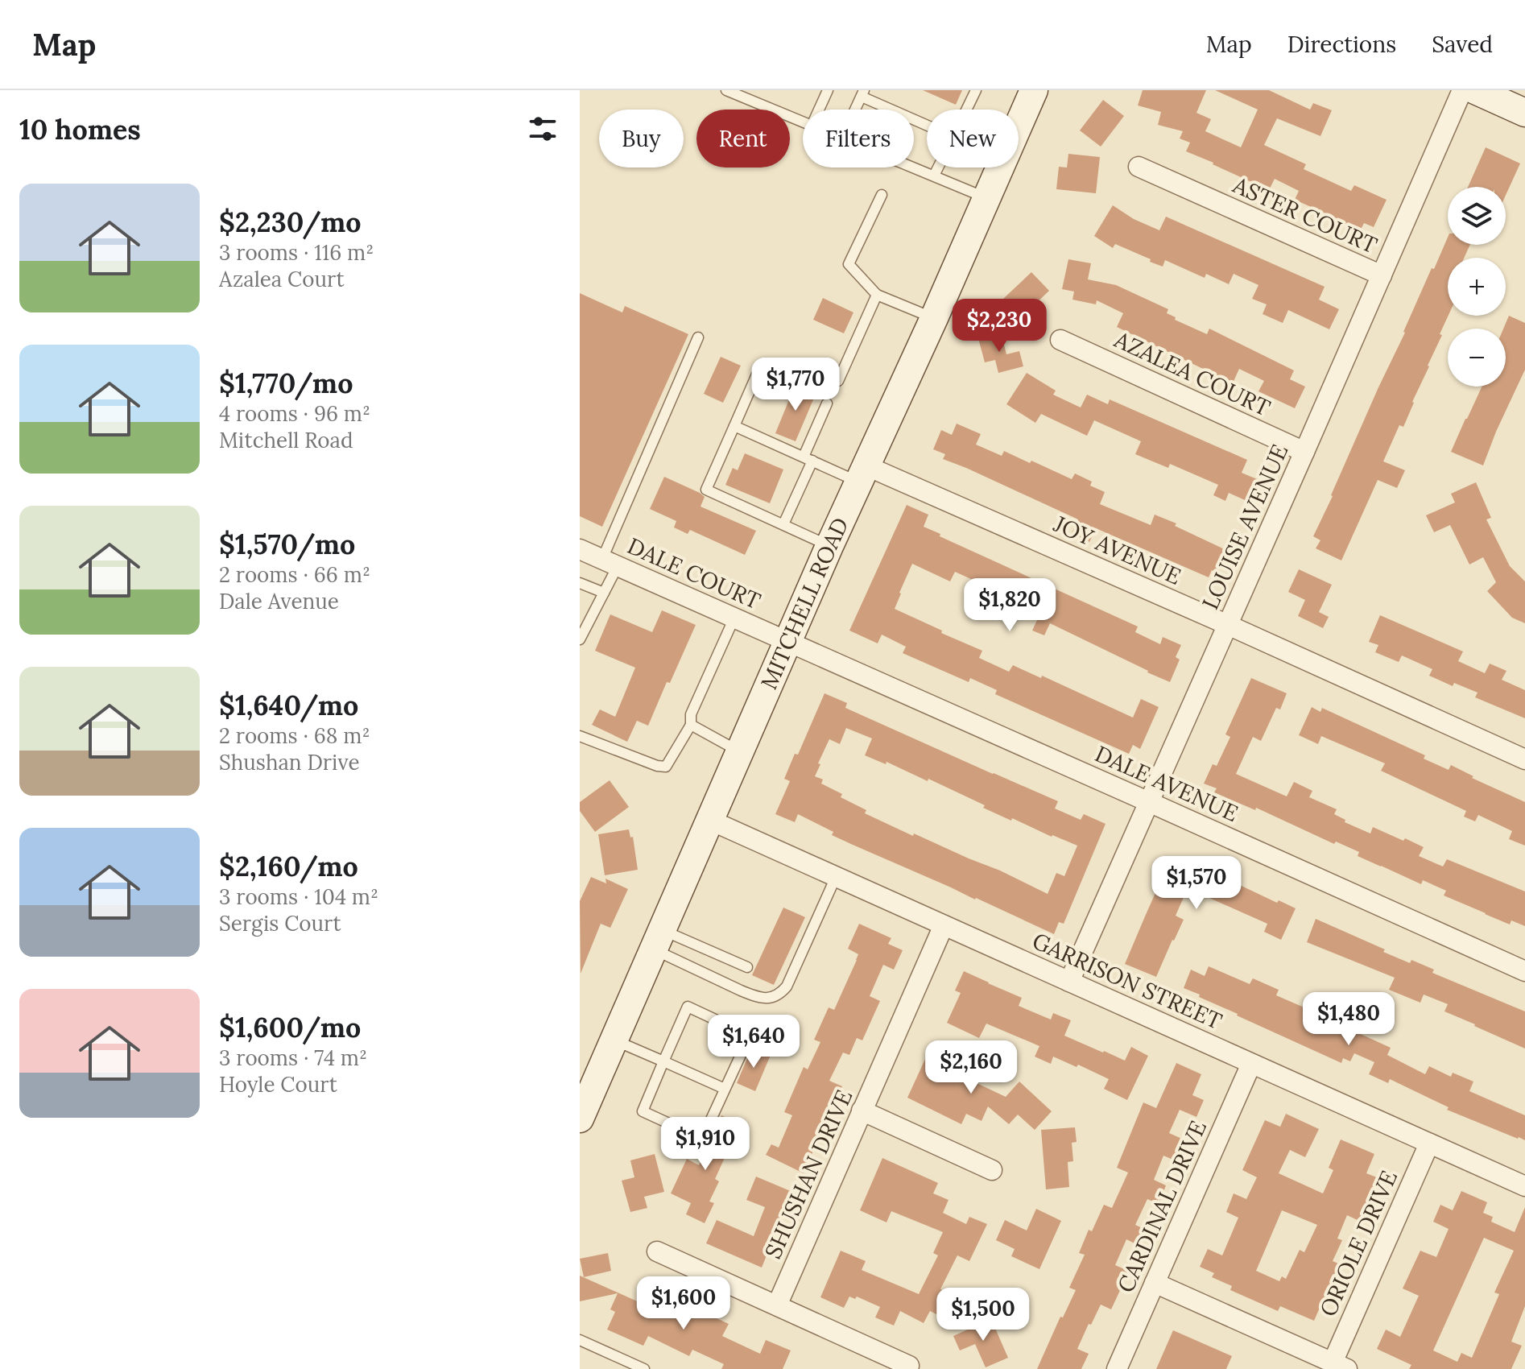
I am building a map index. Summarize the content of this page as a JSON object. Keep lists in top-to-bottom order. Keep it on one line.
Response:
{"streets":{"main road":["MITCHELL ROAD"],"street":["ASTER COURT","AZALEA COURT","LOUISE AVENUE","JOY AVENUE","DALE COURT","DALE AVENUE","GARRISON STREET","SHUSHAN DRIVE","CARDINAL DRIVE","ORIOLE DRIVE"]},"crossings":[["ASTER COURT","LOUISE AVENUE"],["AZALEA COURT","LOUISE AVENUE"],["LOUISE AVENUE","JOY AVENUE"],["LOUISE AVENUE","DALE AVENUE"],["LOUISE AVENUE","GARRISON STREET"],["JOY AVENUE","MITCHELL ROAD"],["DALE COURT","MITCHELL ROAD"],["DALE COURT","DALE AVENUE"],["MITCHELL ROAD","DALE AVENUE"],["MITCHELL ROAD","GARRISON STREET"],["GARRISON STREET","SHUSHAN DRIVE"],["GARRISON STREET","CARDINAL DRIVE"],["GARRISON STREET","ORIOLE DRIVE"]],"page":{"header":"Map","nav":["Map","Directions","Saved"],"heading":"10 homes","chip":["Buy","Rent","Filters","New"],"list":[{"name":"$2,230/mo","note":"3 rooms · 116 m² · Azalea Court"},{"name":"$1,770/mo","note":"4 rooms · 96 m² · Mitchell Road"},{"name":"$1,570/mo","note":"2 rooms · 66 m² · Dale Avenue"},{"name":"$1,640/mo","note":"2 rooms · 68 m² · Shushan Drive"},{"name":"$2,160/mo","note":"3 rooms · 104 m² · Sergis Court"},{"name":"$1,600/mo","note":"3 rooms · 74 m² · Hoyle Court"}],"map_buttons":["+","−"],"price":["$2,230","$1,770","$1,820","$1,570","$1,480","$1,640","$2,160","$1,910","$1,600","$1,500"]}}
